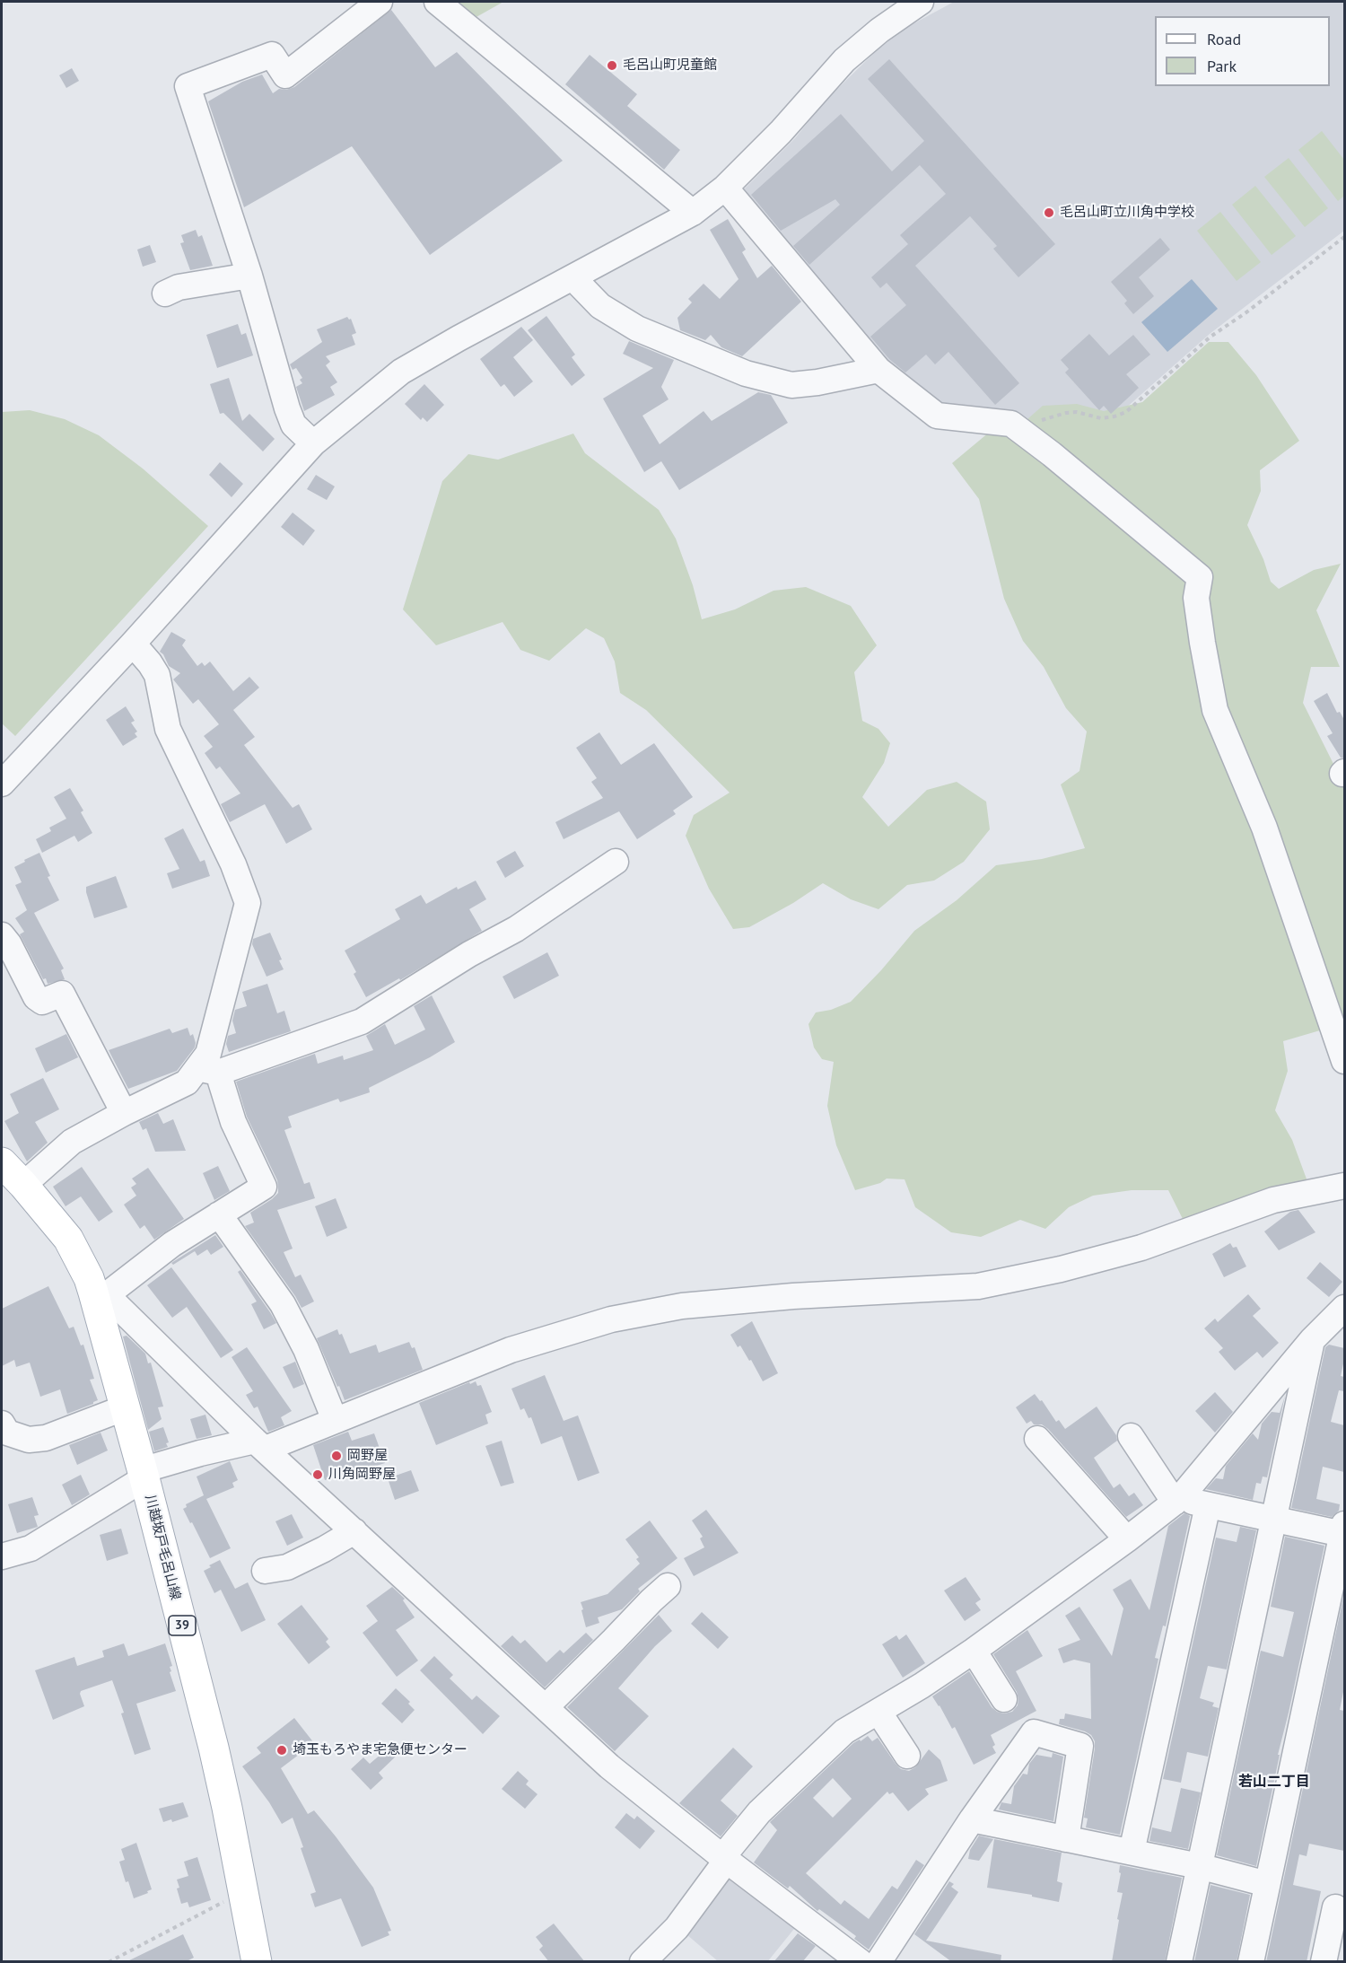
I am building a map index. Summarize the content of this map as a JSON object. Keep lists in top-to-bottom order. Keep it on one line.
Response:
{"streets":{"main road":["川越坂戸毛呂山線","39"]},"districts":["若山二丁目"],"places":["毛呂山町児童館","毛呂山町立川角中学校","岡野屋","川角岡野屋","埼玉もろやま宅急便センター"],"legend":["Road","Park"]}
